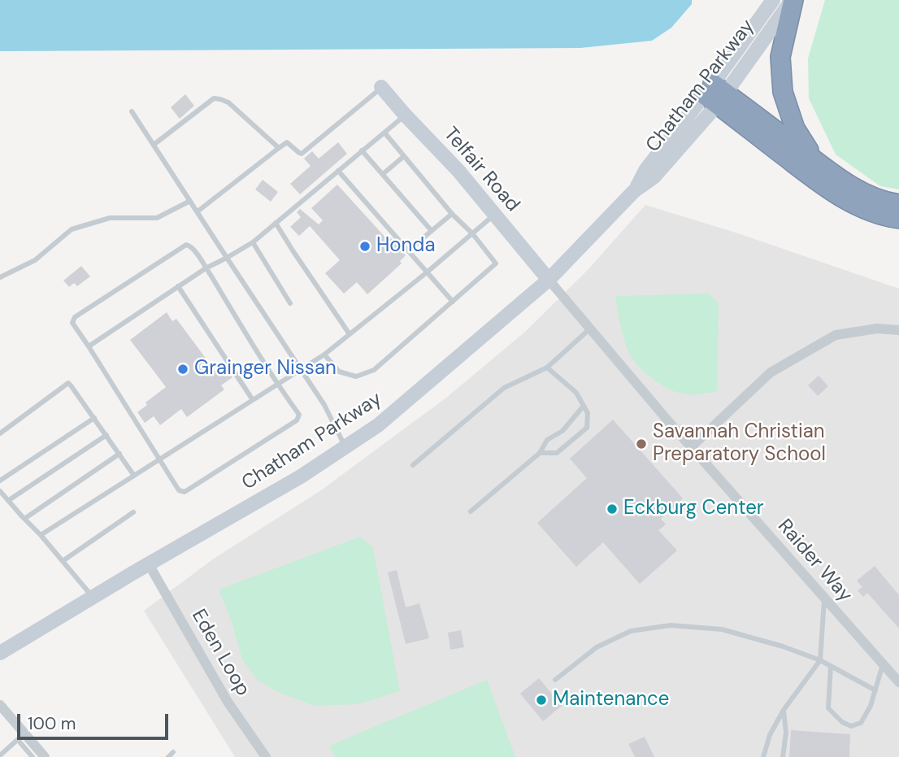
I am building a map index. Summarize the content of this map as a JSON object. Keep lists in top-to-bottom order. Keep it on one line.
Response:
{"streets":{"main road":["Chatham Parkway","Telfair Road"],"street":["Raider Way","Eden Loop"]},"crossings":[["Chatham Parkway","Telfair Road"],["Chatham Parkway","Raider Way"],["Chatham Parkway","Eden Loop"],["Telfair Road","Raider Way"]],"places":["Honda","Grainger Nissan","Savannah Christian Preparatory School","Eckburg Center","Maintenance"],"scale_bar":"100 m"}
